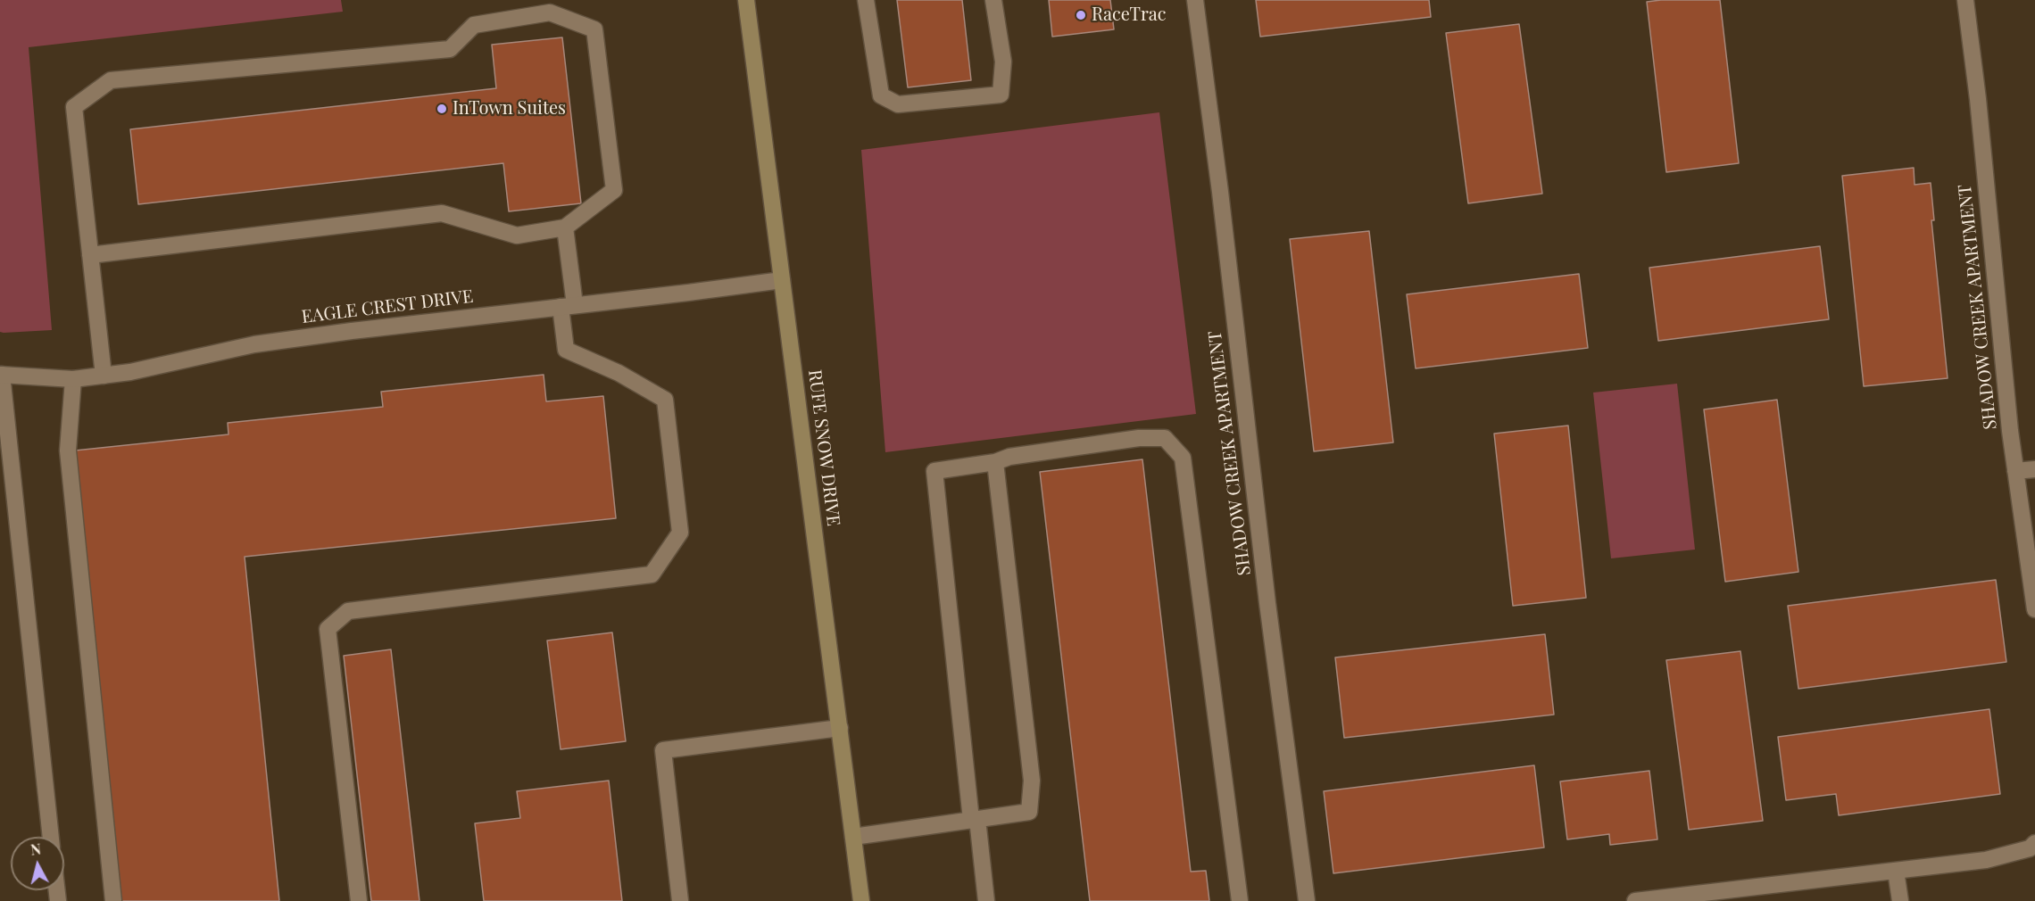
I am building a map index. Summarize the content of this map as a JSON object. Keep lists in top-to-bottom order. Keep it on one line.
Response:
{"streets":{"main road":["RUFE SNOW DRIVE"],"street":["EAGLE CREST DRIVE","SHADOW CREEK APARTMENT"]},"crossings":[["EAGLE CREST DRIVE","RUFE SNOW DRIVE"]],"places":["RaceTrac","InTown Suites"],"north":"top"}
